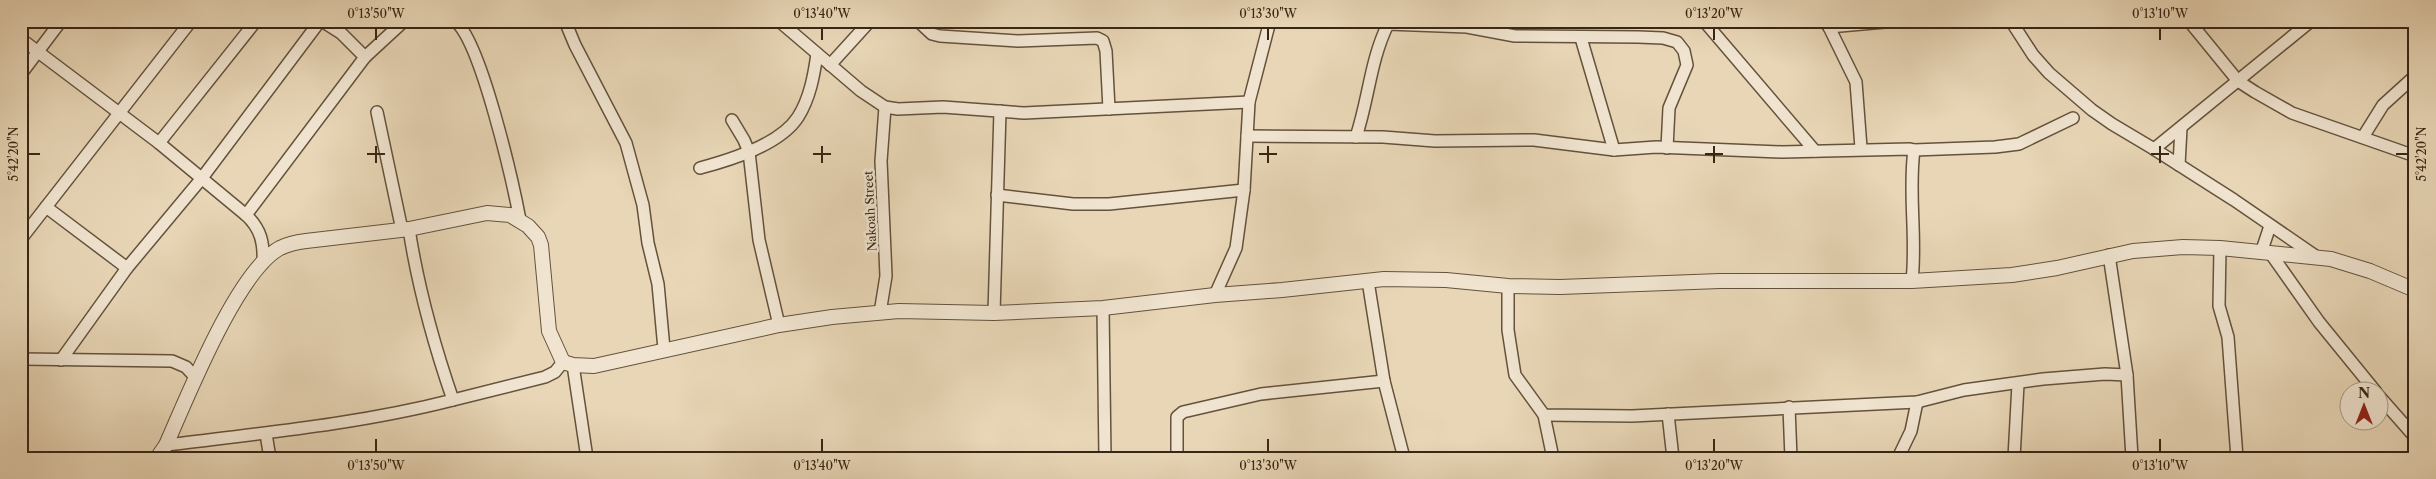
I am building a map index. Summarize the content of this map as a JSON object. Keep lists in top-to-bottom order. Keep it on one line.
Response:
{"streets":{"street":["Nakoah Street"]},"north":"top","coordinates":["0°13'50\"W","0°13'40\"W","0°13'30\"W","0°13'20\"W","0°13'10\"W","5°42'20\"N"]}
